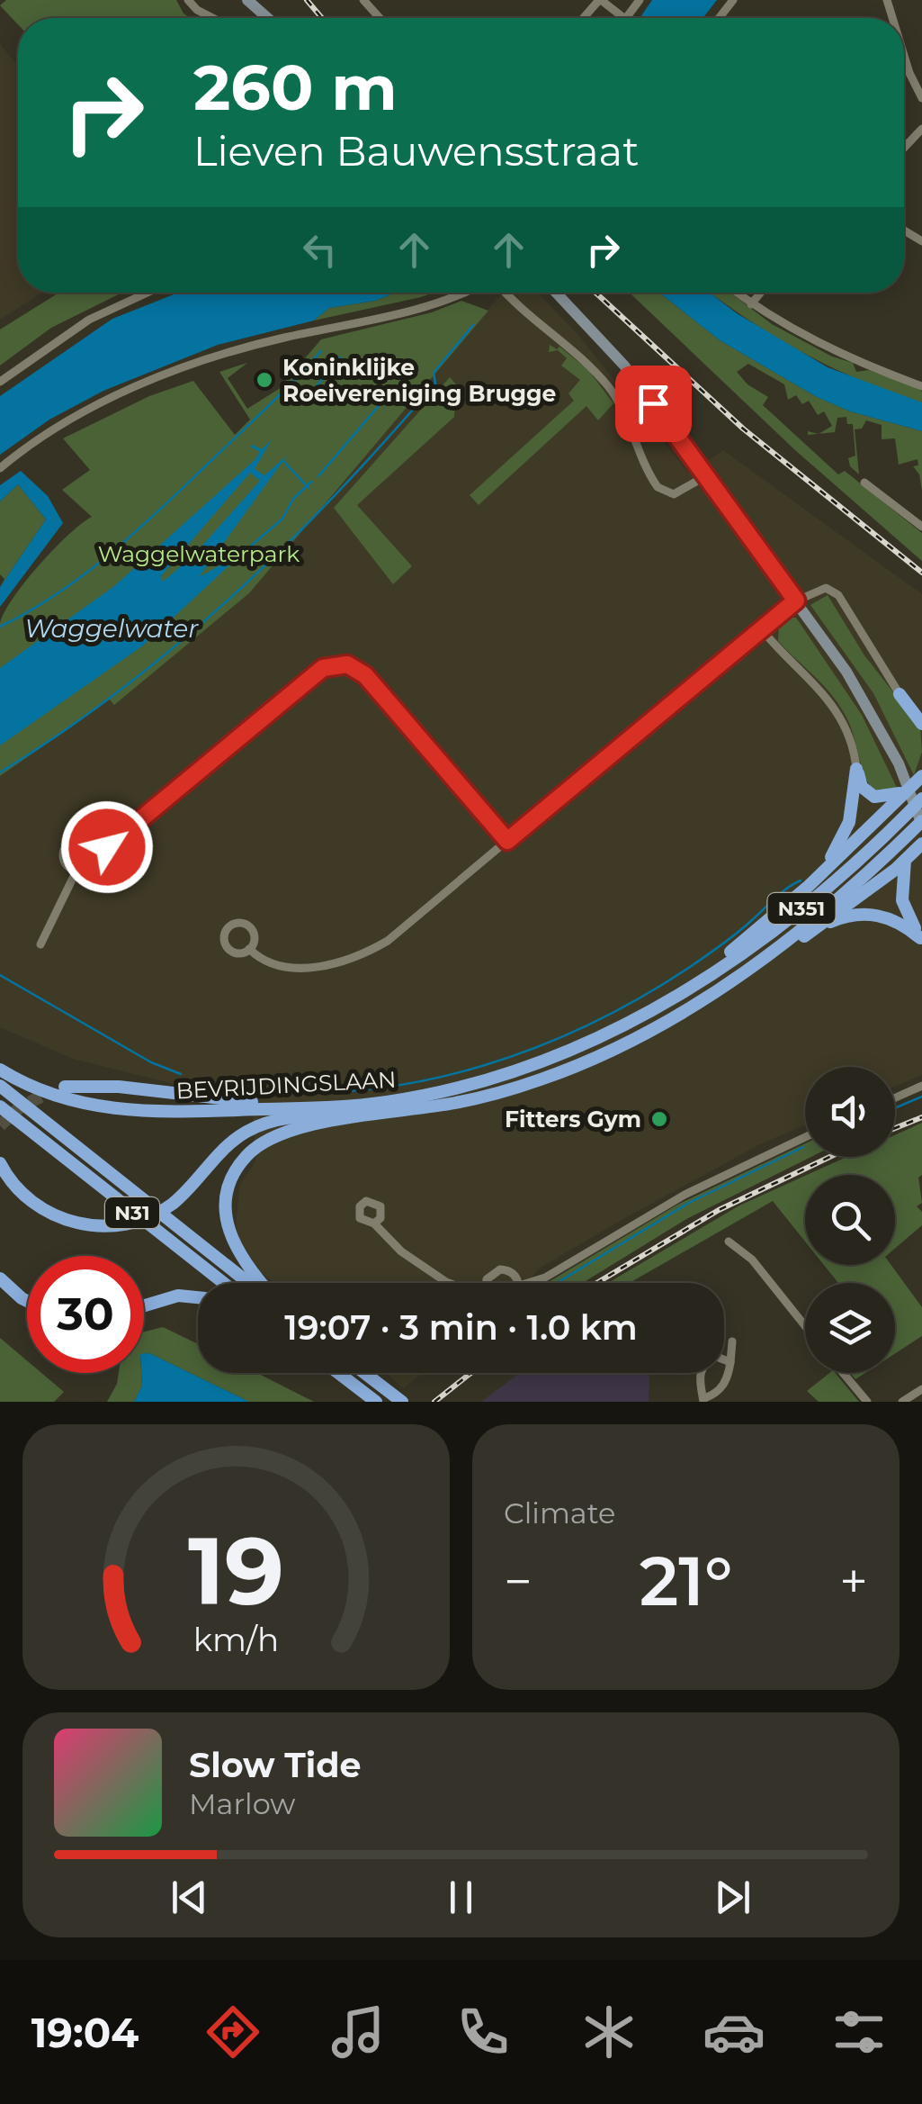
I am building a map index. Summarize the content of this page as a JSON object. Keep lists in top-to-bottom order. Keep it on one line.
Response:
{"streets":{"highway":["N351","BEVRIJDINGSLAAN","N31"]},"crossings":[["N351","BEVRIJDINGSLAAN"]],"water":["Waggelwater"],"parks":["Waggelwaterpark"],"places":["Koninklijke Roeivereniging Brugge","Fitters Gym"],"page":{"turn":["260 m","Lieven Bauwensstraat"],"limit":"30","trip":"19:07 · 3 min · 1.0 km","tile":"Climate","heat":["−","21°","+"],"song":["Slow Tide","Marlow"],"tabs":"19:04","gauge":["19","km/h"]}}
